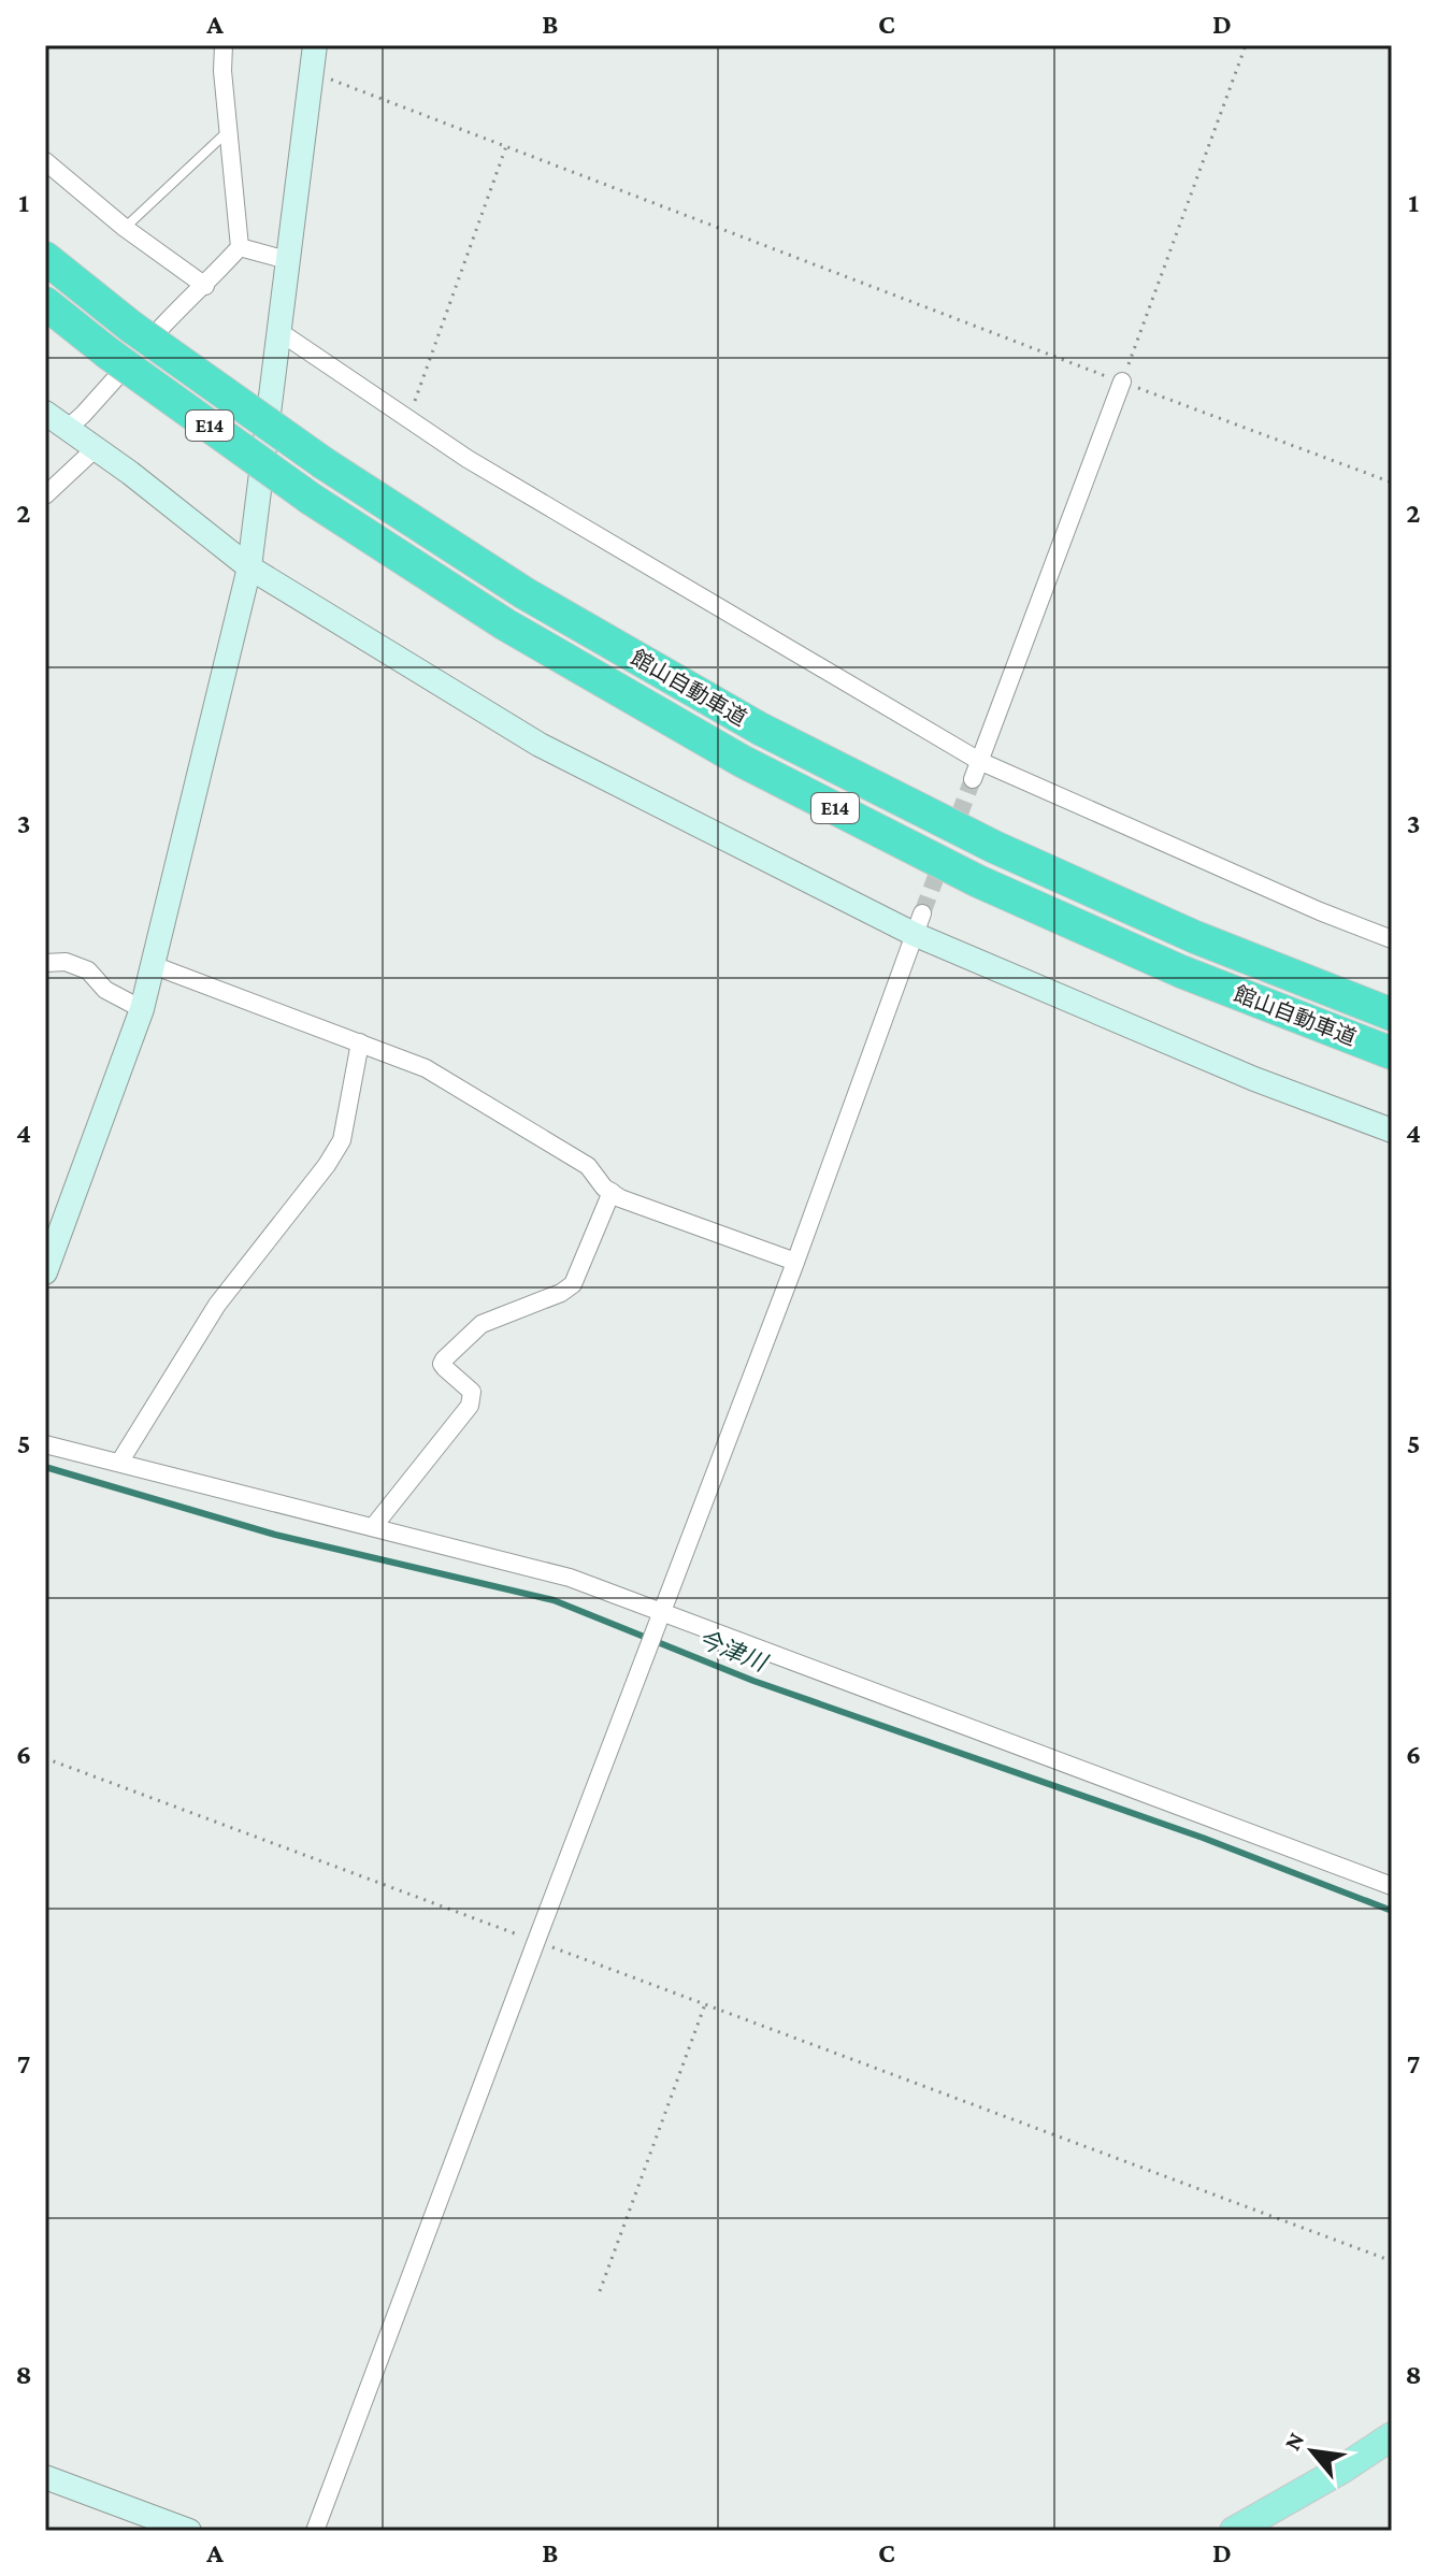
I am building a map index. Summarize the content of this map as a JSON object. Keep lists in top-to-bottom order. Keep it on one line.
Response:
{"streets":{"highway":["E14","館山自動車道"]},"water":["今津川"],"north":"top left","grid":{"columns":["A","B","C","D"],"rows":["1","2","3","4","5","6","7","8"]}}
